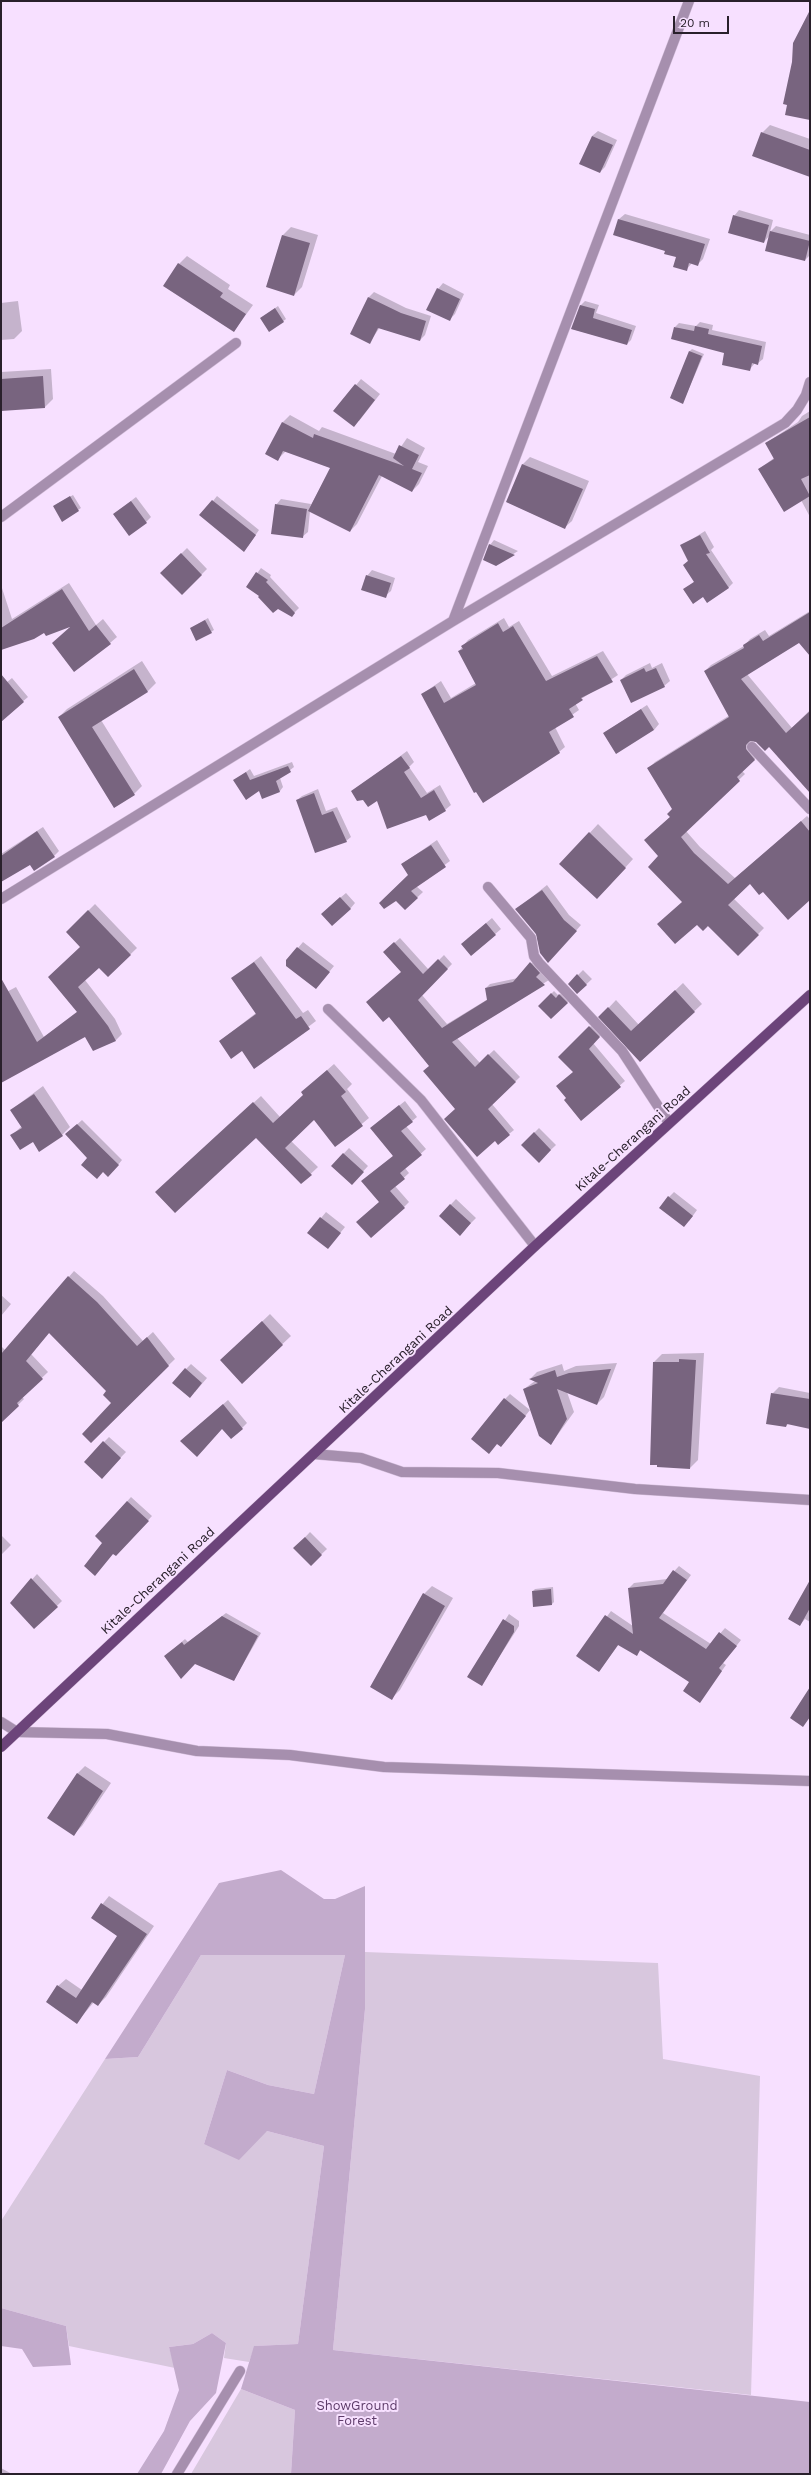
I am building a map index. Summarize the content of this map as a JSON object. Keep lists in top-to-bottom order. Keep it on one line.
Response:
{"streets":{"main road":["Kitale-Cherangani Road"]},"parks":["ShowGround Forest"],"scale_bar":"20 m"}
